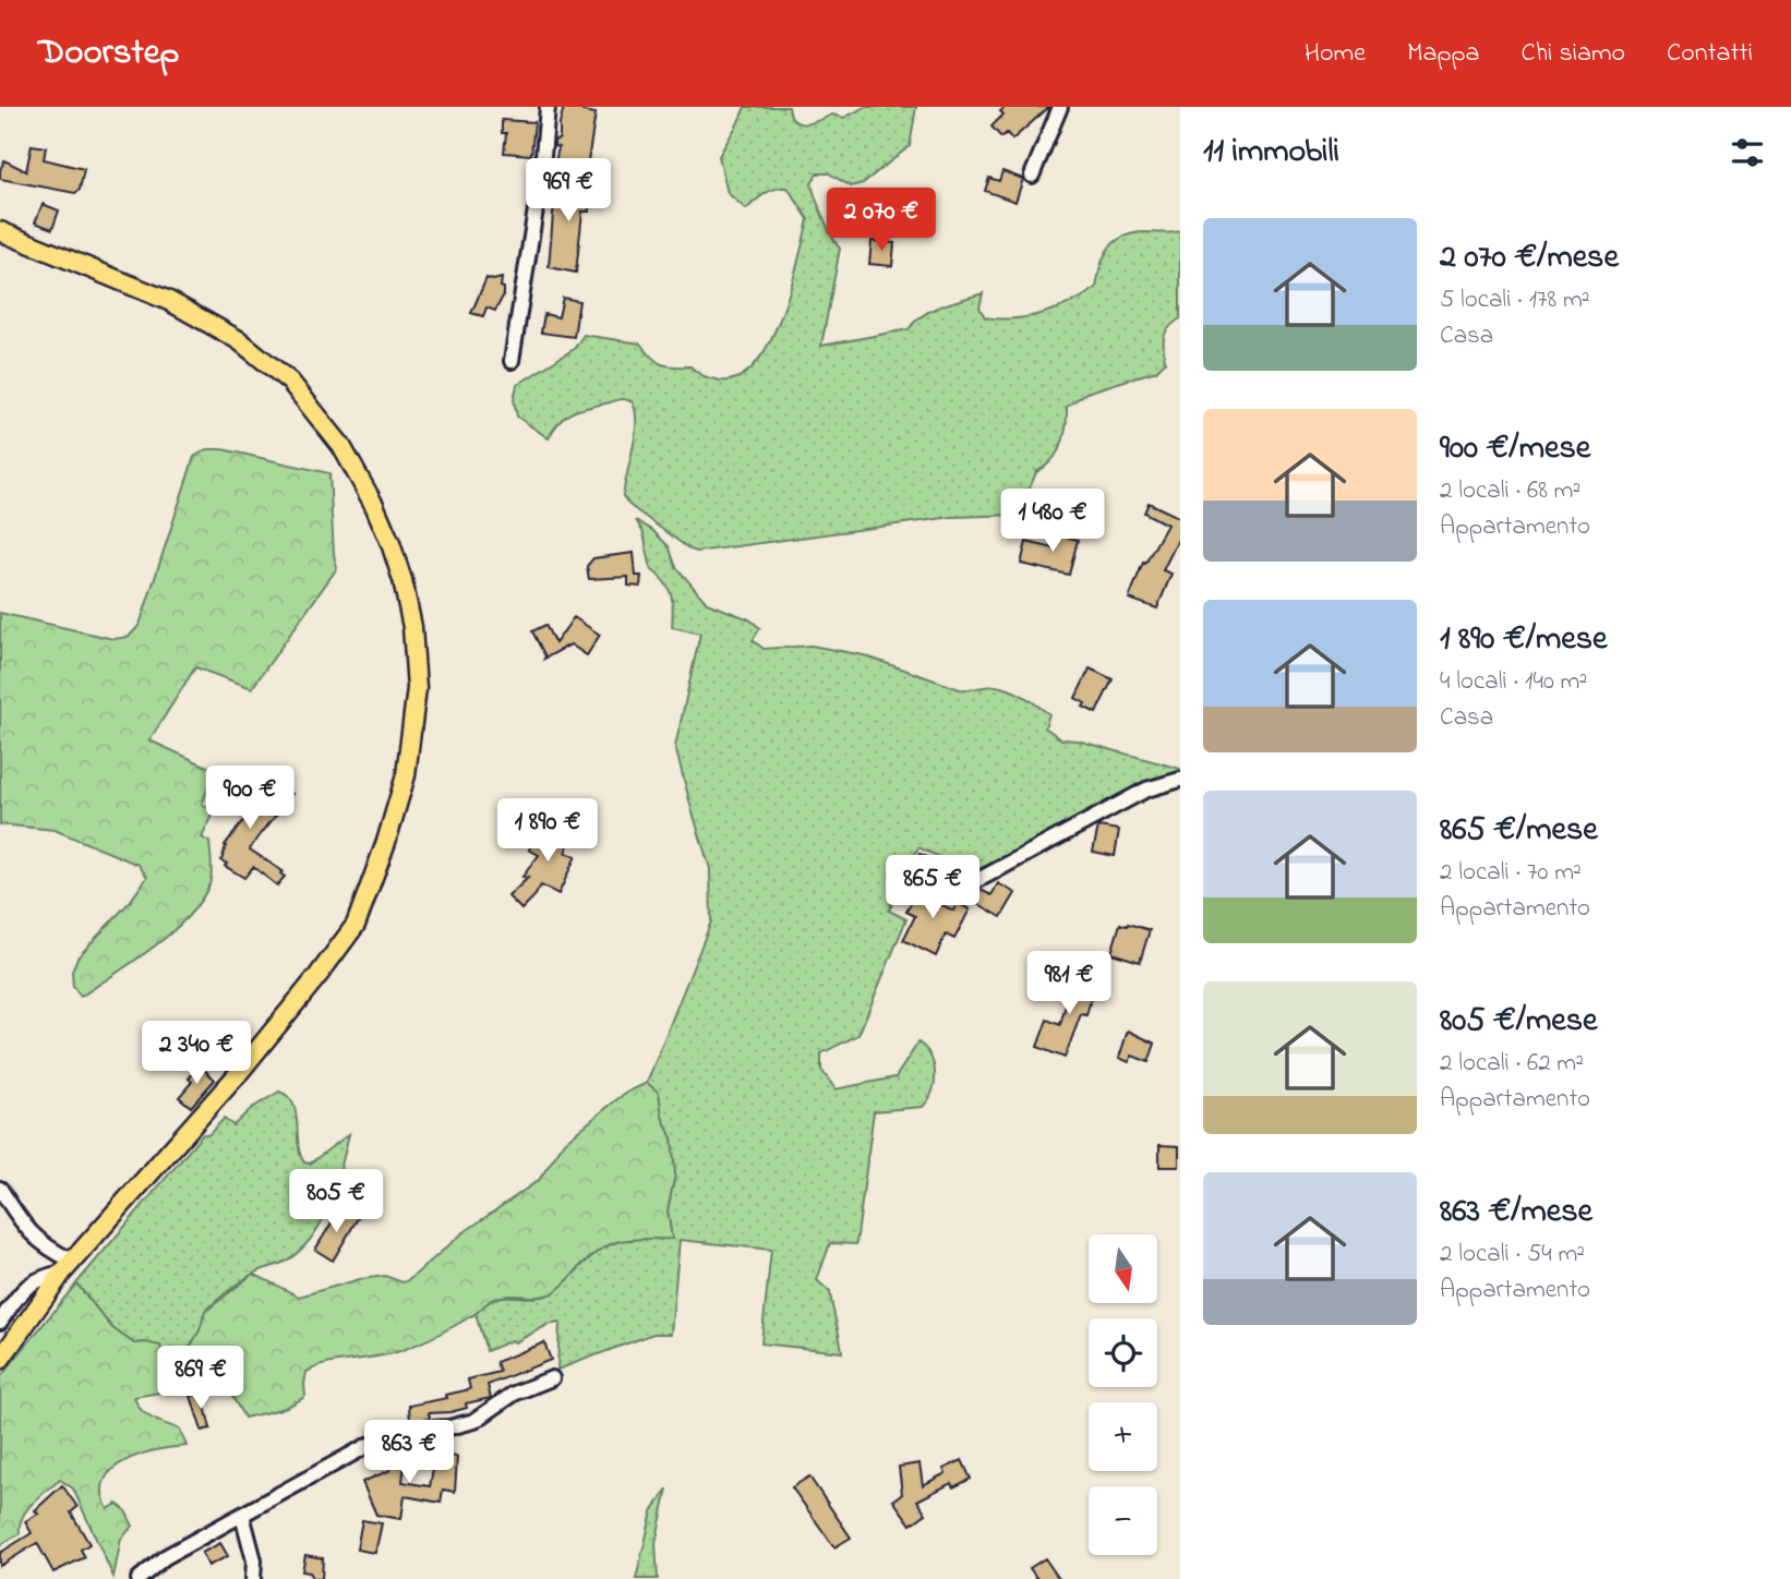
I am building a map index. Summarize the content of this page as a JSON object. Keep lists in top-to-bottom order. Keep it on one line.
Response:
{"north":"bottom","page":{"header":"Doorstep","nav":["Home","Mappa","Chi siamo","Contatti"],"heading":"11 immobili","price":["969 €","2 070 €","1 480 €","900 €","1 890 €","865 €","981 €","2 340 €","805 €","869 €","863 €"],"list":[{"name":"2 070 €/mese","note":"5 locali · 178 m² · Casa"},{"name":"900 €/mese","note":"2 locali · 68 m² · Appartamento"},{"name":"1 890 €/mese","note":"4 locali · 140 m² · Casa"},{"name":"865 €/mese","note":"2 locali · 70 m² · Appartamento"},{"name":"805 €/mese","note":"2 locali · 62 m² · Appartamento"},{"name":"863 €/mese","note":"2 locali · 54 m² · Appartamento"}],"map_buttons":["+","−"]}}
